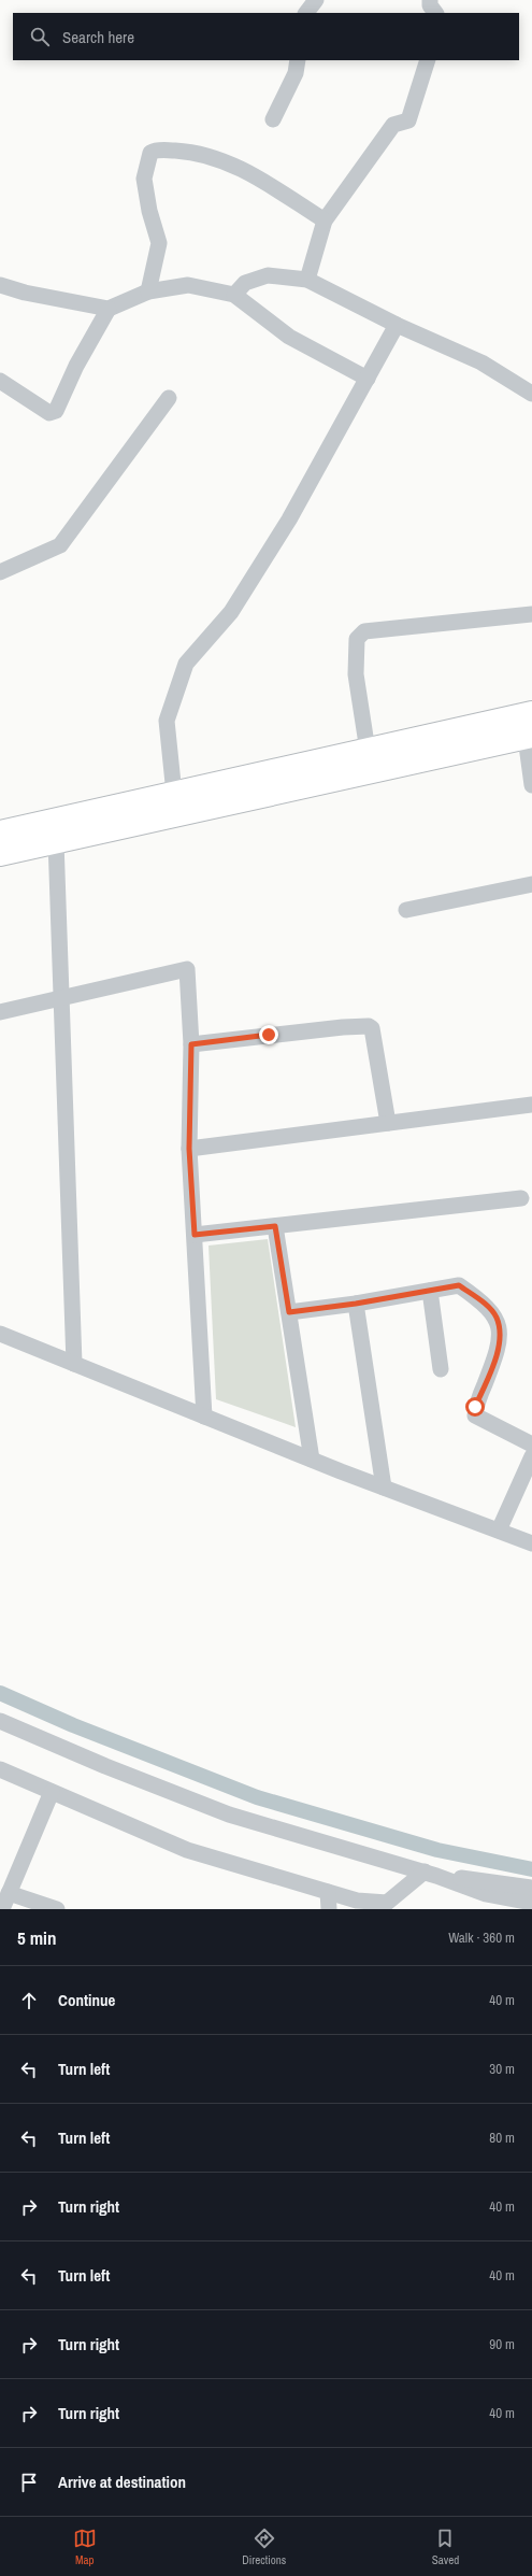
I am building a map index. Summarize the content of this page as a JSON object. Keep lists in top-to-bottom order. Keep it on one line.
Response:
{"page":{"search":"Search here","heading":["5 min","Walk · 360 m"],"list":[["Continue","40 m"],["Turn left","30 m"],["Turn left","80 m"],["Turn right","40 m"],["Turn left","40 m"],["Turn right","90 m"],["Turn right","40 m"],"Arrive at destination"],"nav":["Map","Directions","Saved"]}}
